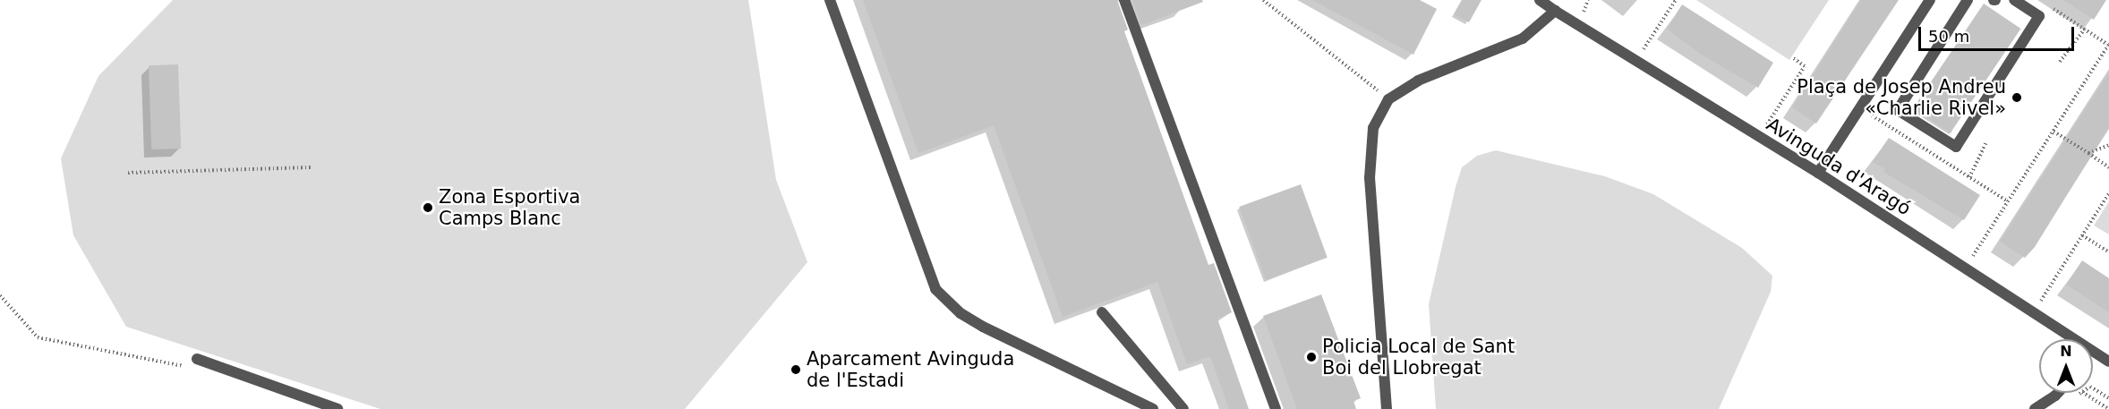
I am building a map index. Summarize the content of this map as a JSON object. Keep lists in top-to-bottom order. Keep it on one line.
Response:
{"streets":{"street":["Avinguda d'Aragó"]},"places":["Plaça de Josep Andreu «Charlie Rivel»","Zona Esportiva Camps Blanc","Policia Local de Sant Boi del Llobregat","Aparcament Avinguda de l'Estadi"],"scale_bar":"50 m","north":"top"}
